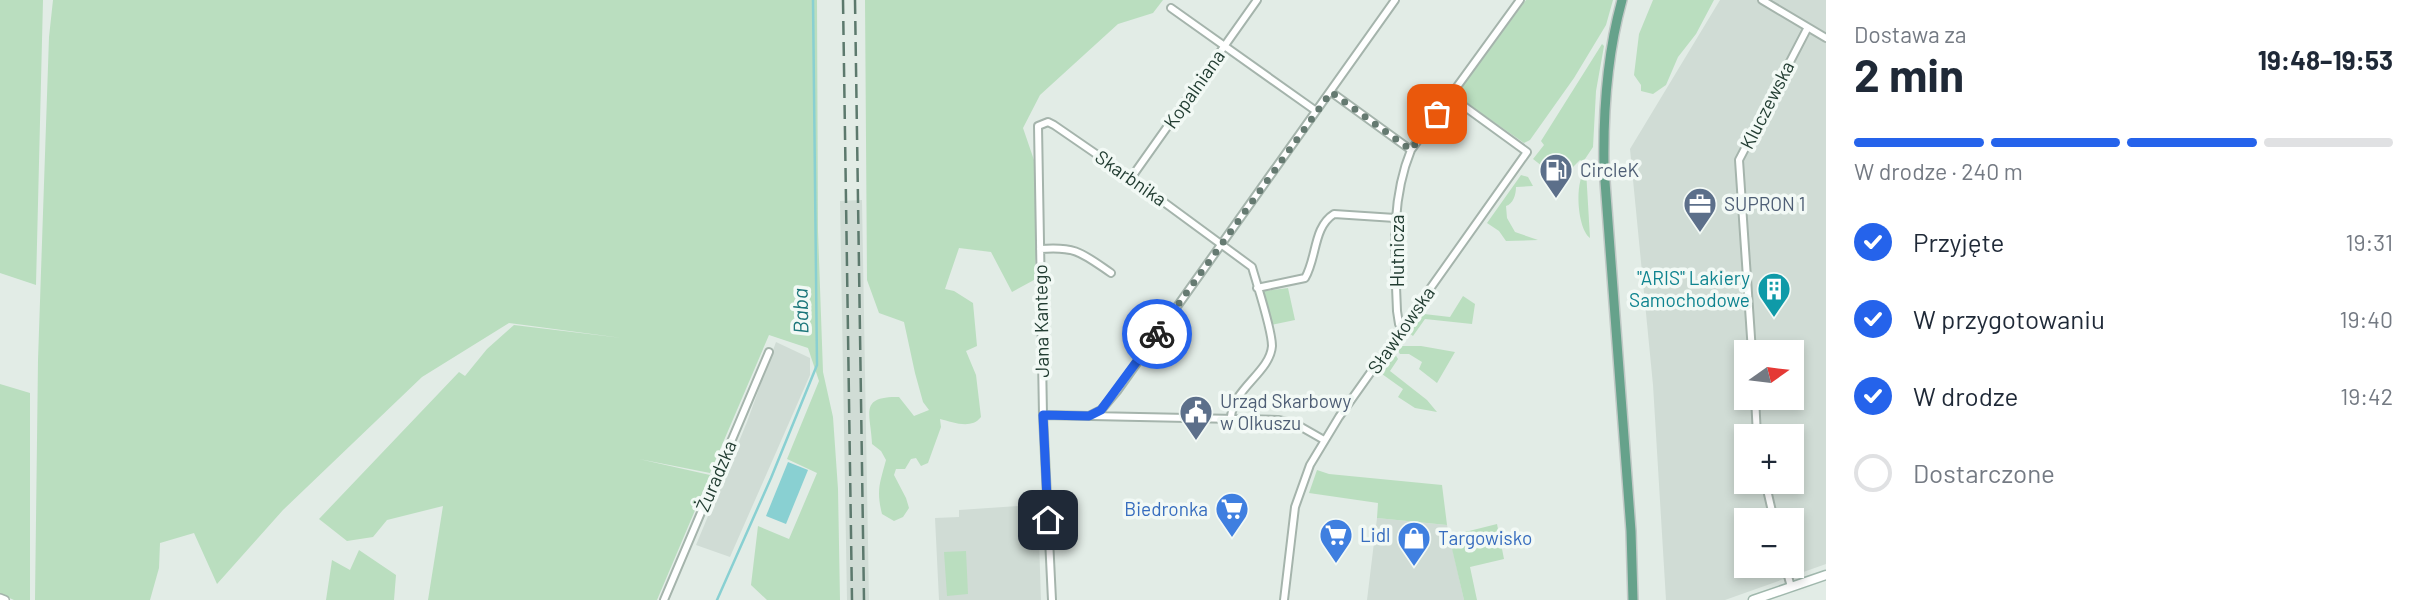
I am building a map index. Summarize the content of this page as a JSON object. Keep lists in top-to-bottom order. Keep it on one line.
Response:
{"streets":{"street":["Kopalniana","Kluczewska","Skarbnika","Hutnicza","Jana Kantego","Sławkowska","Żuradzka"]},"crossings":[["Kopalniana","Skarbnika"],["Skarbnika","Jana Kantego"],["Hutnicza","Sławkowska"]],"water":["Baba"],"places":{"fuel station":["CircleK"],"office":["SUPRON 1"],"building":["\"ARIS\" Lakiery Samochodowe"],"public building":["Urząd Skarbowy w Olkuszu"],"supermarket":["Biedronka","Lidl"],"shop":["Targowisko"]},"north":"right","page":{"heading":["2 min","Dostawa za","19:48–19:53"],"bar":"W drodze · 240 m","list":[["Przyjęte","19:31"],["W przygotowaniu","19:40"],["W drodze","19:42"],"Dostarczone"],"map_buttons":["+","−"]}}
